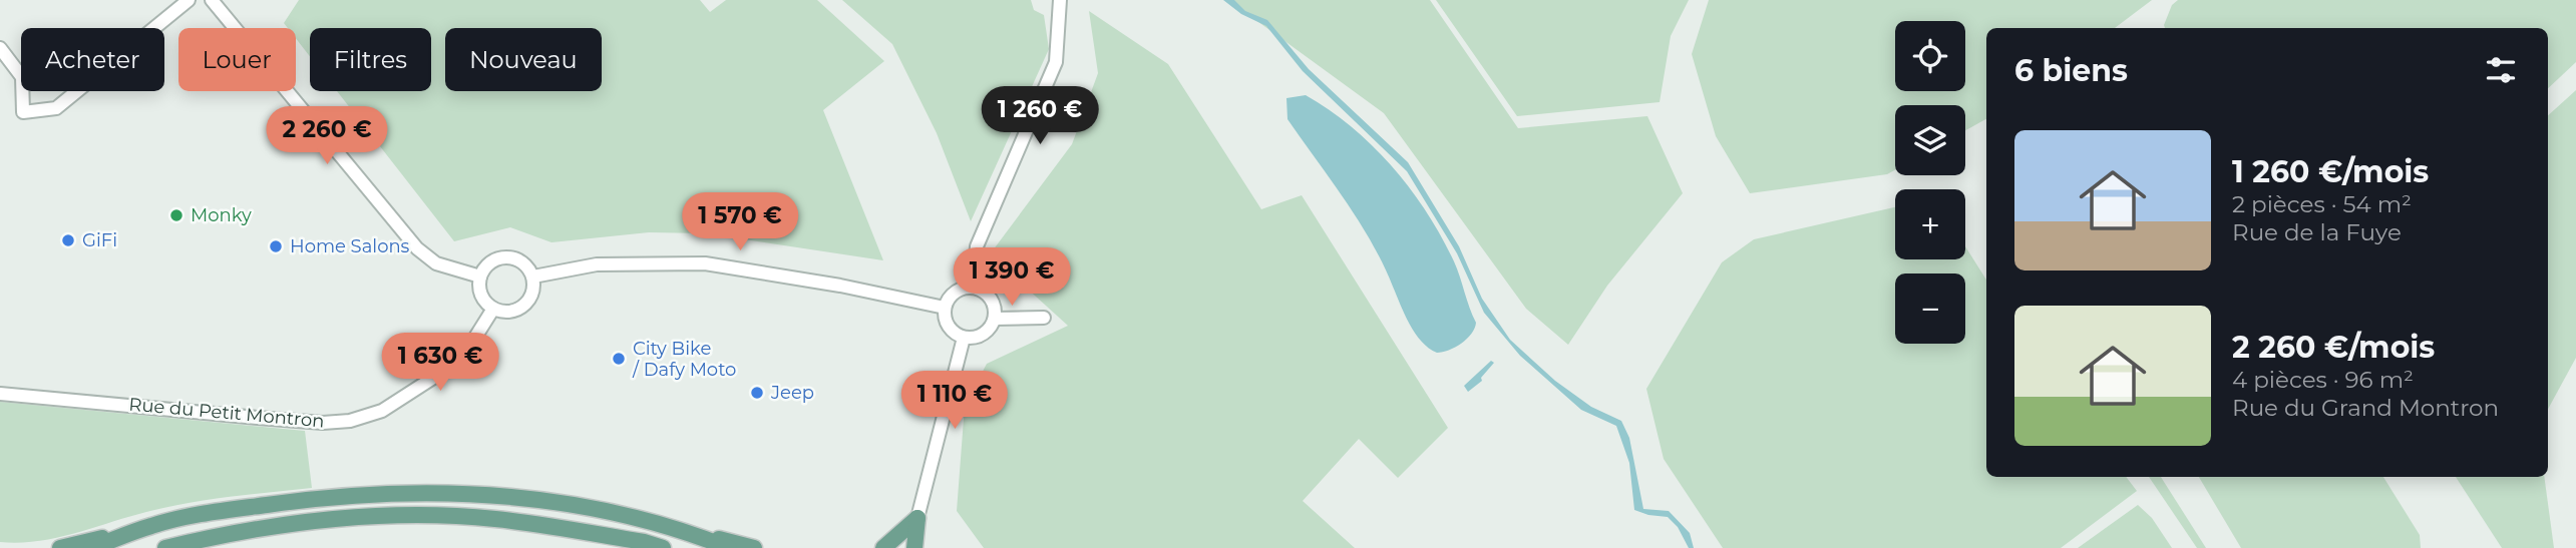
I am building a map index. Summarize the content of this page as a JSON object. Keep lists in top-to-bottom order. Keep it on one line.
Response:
{"streets":{"street":["Rue du Petit Montron"]},"places":["Monky","GiFi","Home Salons","City Bike / Dafy Moto","Jeep"],"page":{"map_buttons":["+","−"],"chip":["Acheter","Louer","Filtres","Nouveau"],"heading":"6 biens","price":["1 260 €","2 260 €","1 570 €","1 390 €","1 630 €","1 110 €"],"list":[{"name":"1 260 €/mois","note":"2 pièces · 54 m² · Rue de la Fuye"},{"name":"2 260 €/mois","note":"4 pièces · 96 m² · Rue du Grand Montron"}]}}
